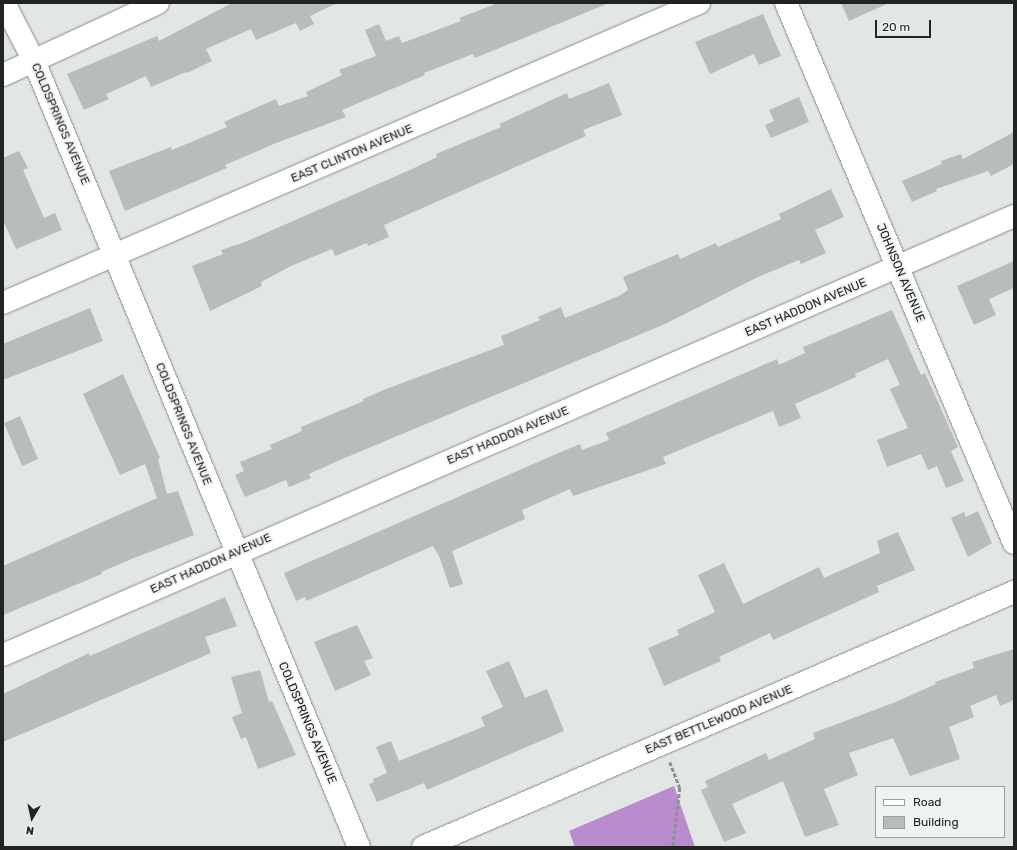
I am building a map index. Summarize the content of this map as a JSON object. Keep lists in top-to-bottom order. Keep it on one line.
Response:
{"streets":{"street":["COLDSPRINGS AVENUE","EAST CLINTON AVENUE","JOHNSON AVENUE","EAST HADDON AVENUE","EAST BETTLEWOOD AVENUE"]},"crossings":[["COLDSPRINGS AVENUE","EAST CLINTON AVENUE"],["COLDSPRINGS AVENUE","EAST HADDON AVENUE"],["JOHNSON AVENUE","EAST HADDON AVENUE"]],"legend":["Road","Building"],"scale_bar":"20 m","north":"bottom"}
